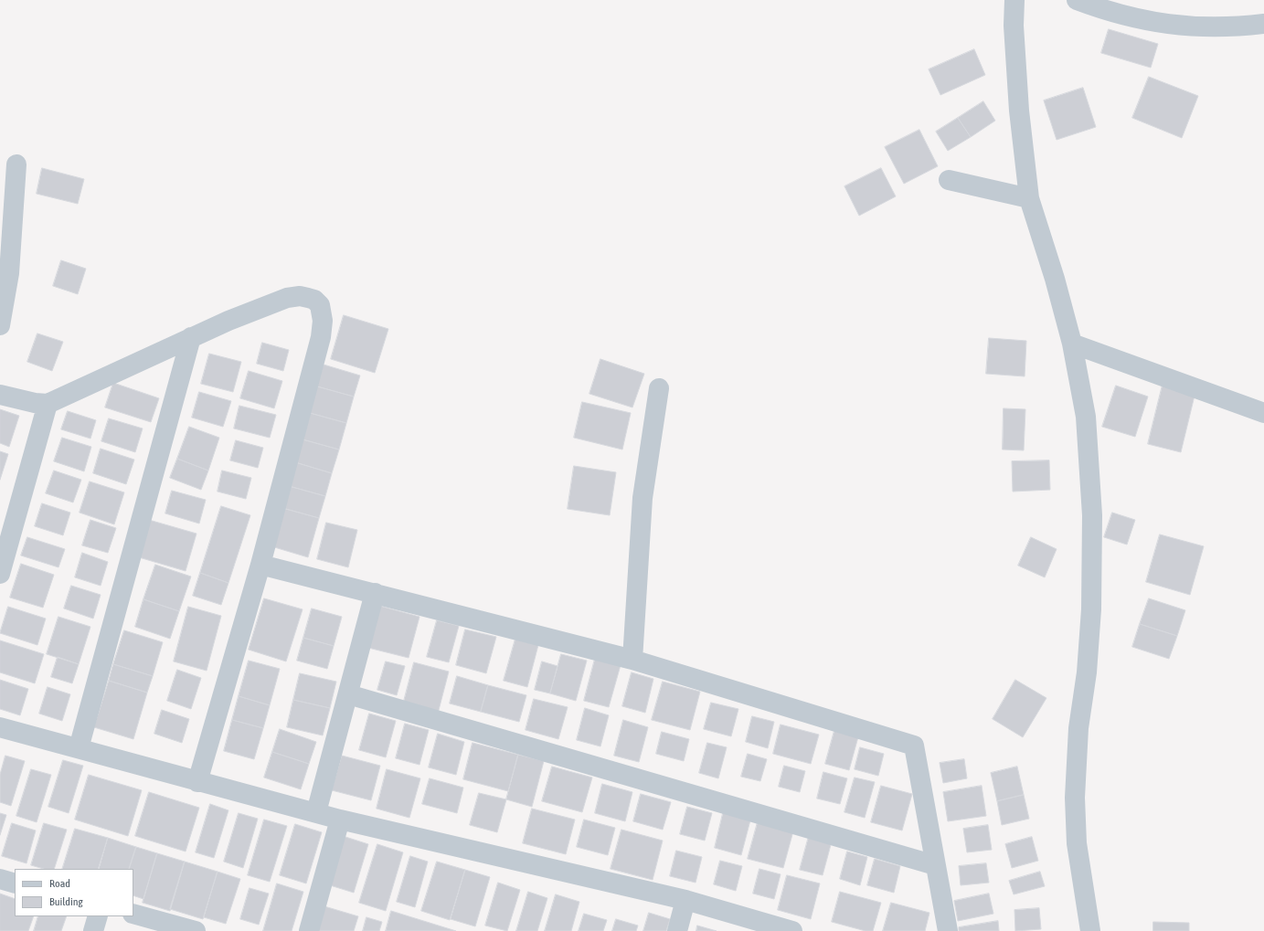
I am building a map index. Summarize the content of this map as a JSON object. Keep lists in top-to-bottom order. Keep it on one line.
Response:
{"legend":["Road","Building"]}
